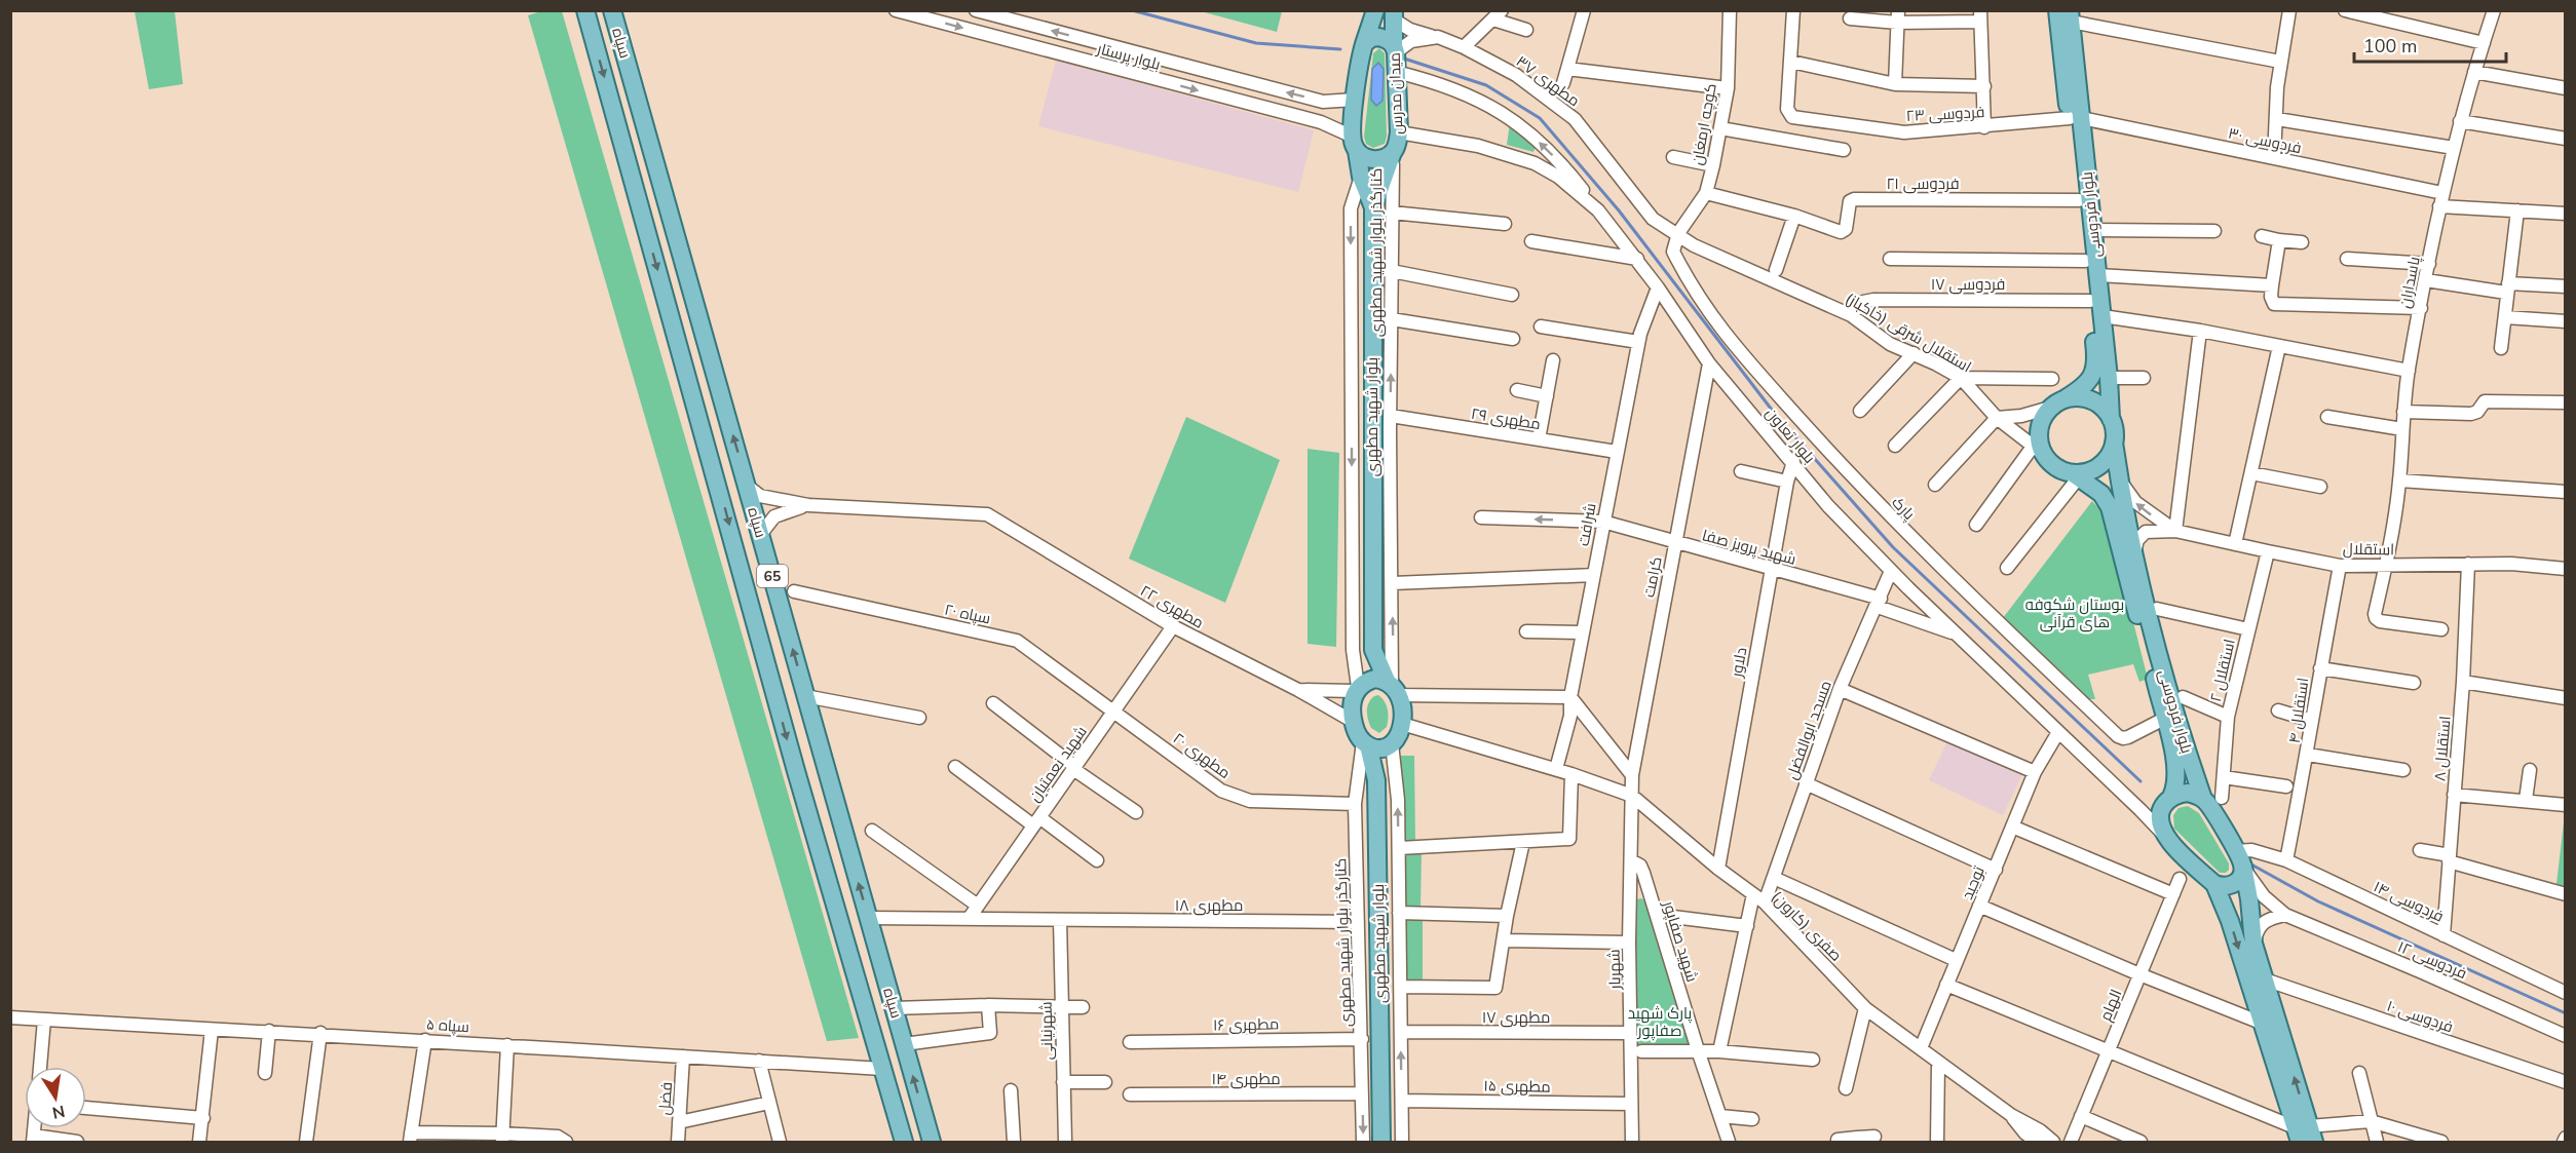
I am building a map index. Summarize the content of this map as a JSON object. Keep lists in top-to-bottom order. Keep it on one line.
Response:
{"streets":{"main road":["سپاه","میدان مدرس","بلوار فردوسی","بلوار شهید مطهری","65"],"street":["بلوار پرستار","مطهری ۳۷","فردوسی ۲۳","کوچه ارمغان","فردوسی ۳۰","فردوسی ۲۱","کنارگذر بلوار شهید مطهری","پاسداران","فردوسی ۱۷","استقلال شرقی (خاکباز)","مطهری ۲۹","بلوار تعاون","پارک","شرافت","شهید پرویز صفا","استقلال","کرامت","مطهری ۲۲","سپاه ۲۰","دلاور","استقلال ۲","استقلال ۴","مسجد ابوالفضل","استقلال ۸","مطهری ۲۰","شهید نعمتیان","توحید","فردوسی ۱۴","مطهری ۱۸","صفری (کارون)","شهید صفاپور","فردوسی ۱۲","شهریار","الهام","فردوسی ۱۰","مطهری ۱۷","مطهری ۱۶","سپاه ۵","شهرنیانی","مطهری ۱۴","مطهری ۱۵","فضل"]},"crossings":[["سپاه","مطهری ۱۸"],["سپاه","سپاه ۵"],["بلوار پرستار","میدان مدرس"],["بلوار پرستار","بلوار شهید مطهری"],["مطهری ۳۷","کوچه ارمغان"],["مطهری ۳۷","استقلال شرقی (خاکباز)"],["مطهری ۳۷","پارک"],["میدان مدرس","کنارگذر بلوار شهید مطهری"],["میدان مدرس","بلوار شهید مطهری"],["میدان مدرس","بلوار تعاون"],["فردوسی ۲۳","فردوسی ۳۰"],["فردوسی ۲۳","بلوار فردوسی"],["کوچه ارمغان","استقلال شرقی (خاکباز)"],["کوچه ارمغان","پارک"],["فردوسی ۳۰","بلوار فردوسی"],["فردوسی ۳۰","پاسداران"],["فردوسی ۲۱","بلوار فردوسی"],["بلوار فردوسی","فردوسی ۱۷"],["بلوار فردوسی","استقلال شرقی (خاکباز)"],["بلوار فردوسی","بلوار تعاون"],["بلوار فردوسی","پارک"],["بلوار فردوسی","فردوسی ۱۴"],["بلوار فردوسی","فردوسی ۱۲"],["کنارگذر بلوار شهید مطهری","بلوار شهید مطهری"],["کنارگذر بلوار شهید مطهری","مطهری ۲۹"],["کنارگذر بلوار شهید مطهری","مطهری ۲۲"],["کنارگذر بلوار شهید مطهری","مطهری ۲۰"],["کنارگذر بلوار شهید مطهری","مطهری ۱۸"],["کنارگذر بلوار شهید مطهری","صفری (کارون)"],["کنارگذر بلوار شهید مطهری","مطهری ۱۶"],["کنارگذر بلوار شهید مطهری","مطهری ۱۴"],["پاسداران","استقلال"],["فردوسی ۱۷","استقلال شرقی (خاکباز)"],["استقلال شرقی (خاکباز)","پارک"],["بلوار شهید مطهری","مطهری ۲۲"],["بلوار شهید مطهری","صفری (کارون)"],["مطهری ۲۹","شرافت"],["بلوار تعاون","شرافت"],["بلوار تعاون","شهید پرویز صفا"],["بلوار تعاون","کرامت"],["بلوار تعاون","دلاور"],["بلوار تعاون","مسجد ابوالفضل"],["بلوار تعاون","توحید"],["شرافت","شهید پرویز صفا"],["شرافت","صفری (کارون)"],["شهید پرویز صفا","کرامت"],["شهید پرویز صفا","دلاور"],["شهید پرویز صفا","مسجد ابوالفضل"],["استقلال","استقلال ۲"],["استقلال","استقلال ۴"],["استقلال","استقلال ۸"],["کرامت","صفری (کارون)"],["کرامت","شهریار"],["مطهری ۲۲","شهید نعمتیان"],["مطهری ۲۲","صفری (کارون)"],["سپاه ۲۰","مطهری ۲۰"],["سپاه ۲۰","شهید نعمتیان"],["دلاور","صفری (کارون)"],["استقلال ۴","فردوسی ۱۴"],["مسجد ابوالفضل","صفری (کارون)"],["استقلال ۸","فردوسی ۱۴"],["مطهری ۲۰","شهید نعمتیان"],["شهید نعمتیان","مطهری ۱۸"],["توحید","صفری (کارون)"],["فردوسی ۱۴","فردوسی ۱۲"],["مطهری ۱۸","شهرنیانی"],["صفری (کارون)","شهریار"],["شهید صفاپور","شهریار"],["شهریار","مطهری ۱۷"],["شهریار","مطهری ۱۵"],["سپاه ۵","فضل"]],"parks":["بوستان شکوفه های قرآنی","پارک شهید صفاپور"],"scale_bar":"100 m","north":"bottom"}
